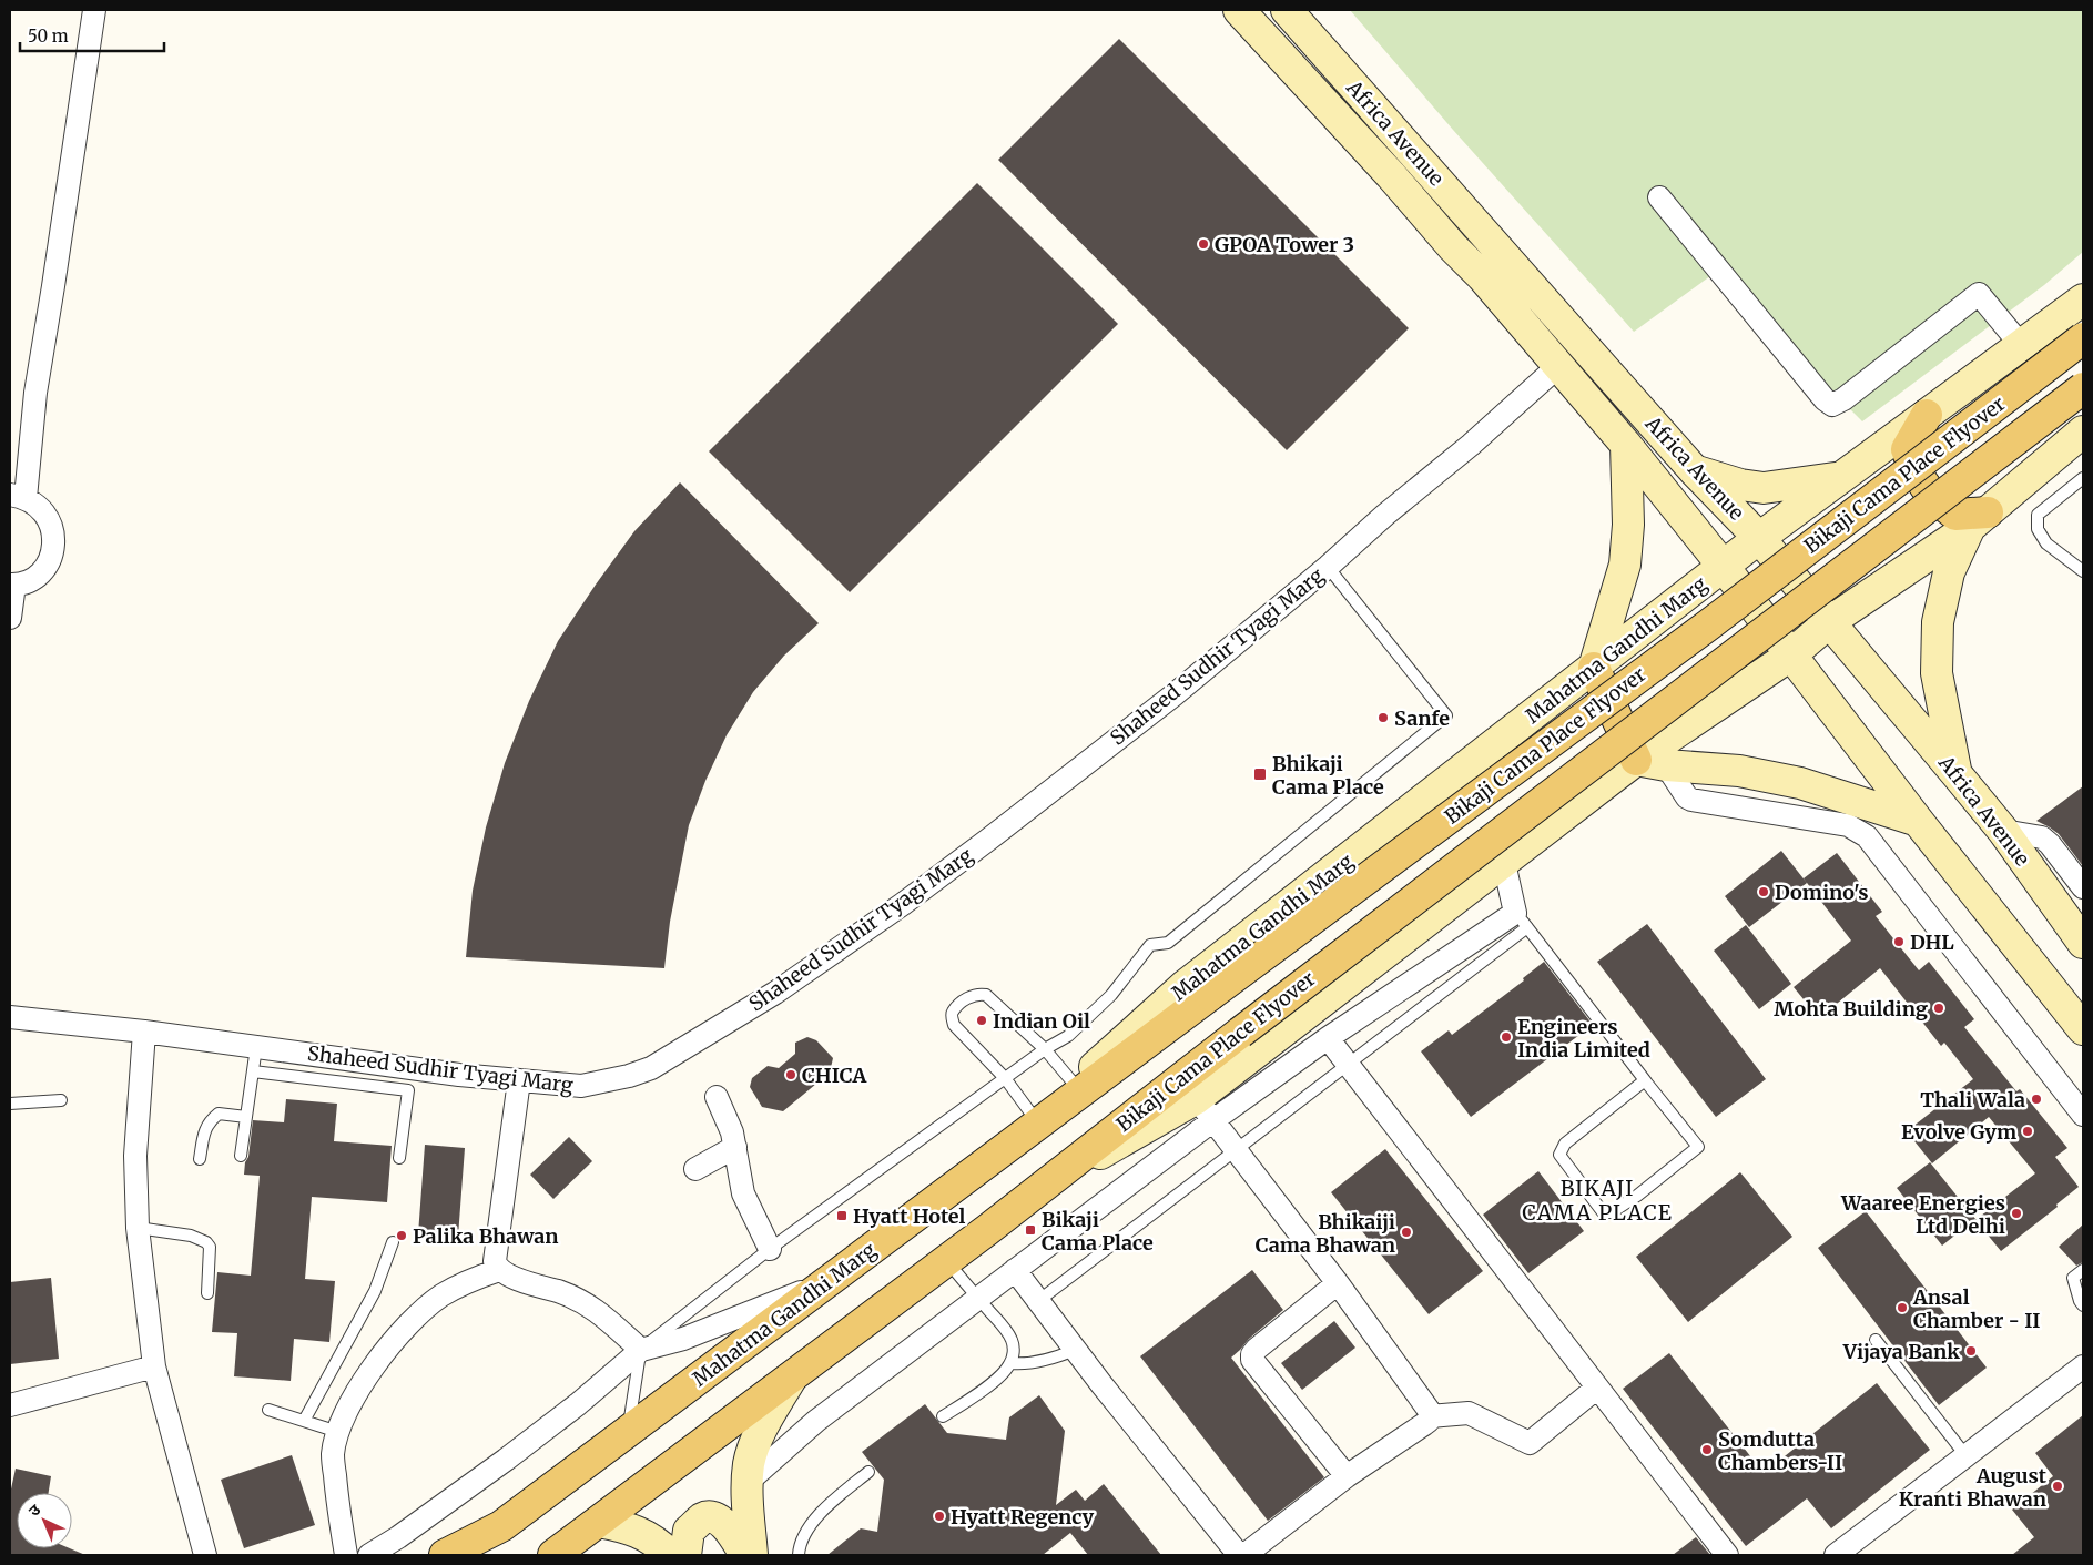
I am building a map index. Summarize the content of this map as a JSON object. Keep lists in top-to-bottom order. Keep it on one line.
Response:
{"streets":{"main road":["Africa Avenue","Bikaji Cama Place Flyover","Mahatma Gandhi Marg"],"street":["Shaheed Sudhir Tyagi Marg"]},"crossings":[["Africa Avenue","Mahatma Gandhi Marg"],["Africa Avenue","Shaheed Sudhir Tyagi Marg"],["Bikaji Cama Place Flyover","Mahatma Gandhi Marg"]],"districts":["BIKAJI CAMA PLACE"],"places":{"other":["GPOA Tower 3","Sanfe","Domino's","DHL","Mohta Building","Indian Oil","Engineers India Limited","CHICA","Thali Wala","Evolve Gym","Waaree Energies Ltd Delhi","Bhikaiji Cama Bhawan","Palika Bhawan","Ansal Chamber - II","Vijaya Bank","Somdutta Chambers-II","August Kranti Bhawan","Hyatt Regency"],"transit":["Bhikaji Cama Place","Hyatt Hotel","Bikaji Cama Place"]},"scale_bar":"50 m","north":"top left"}
